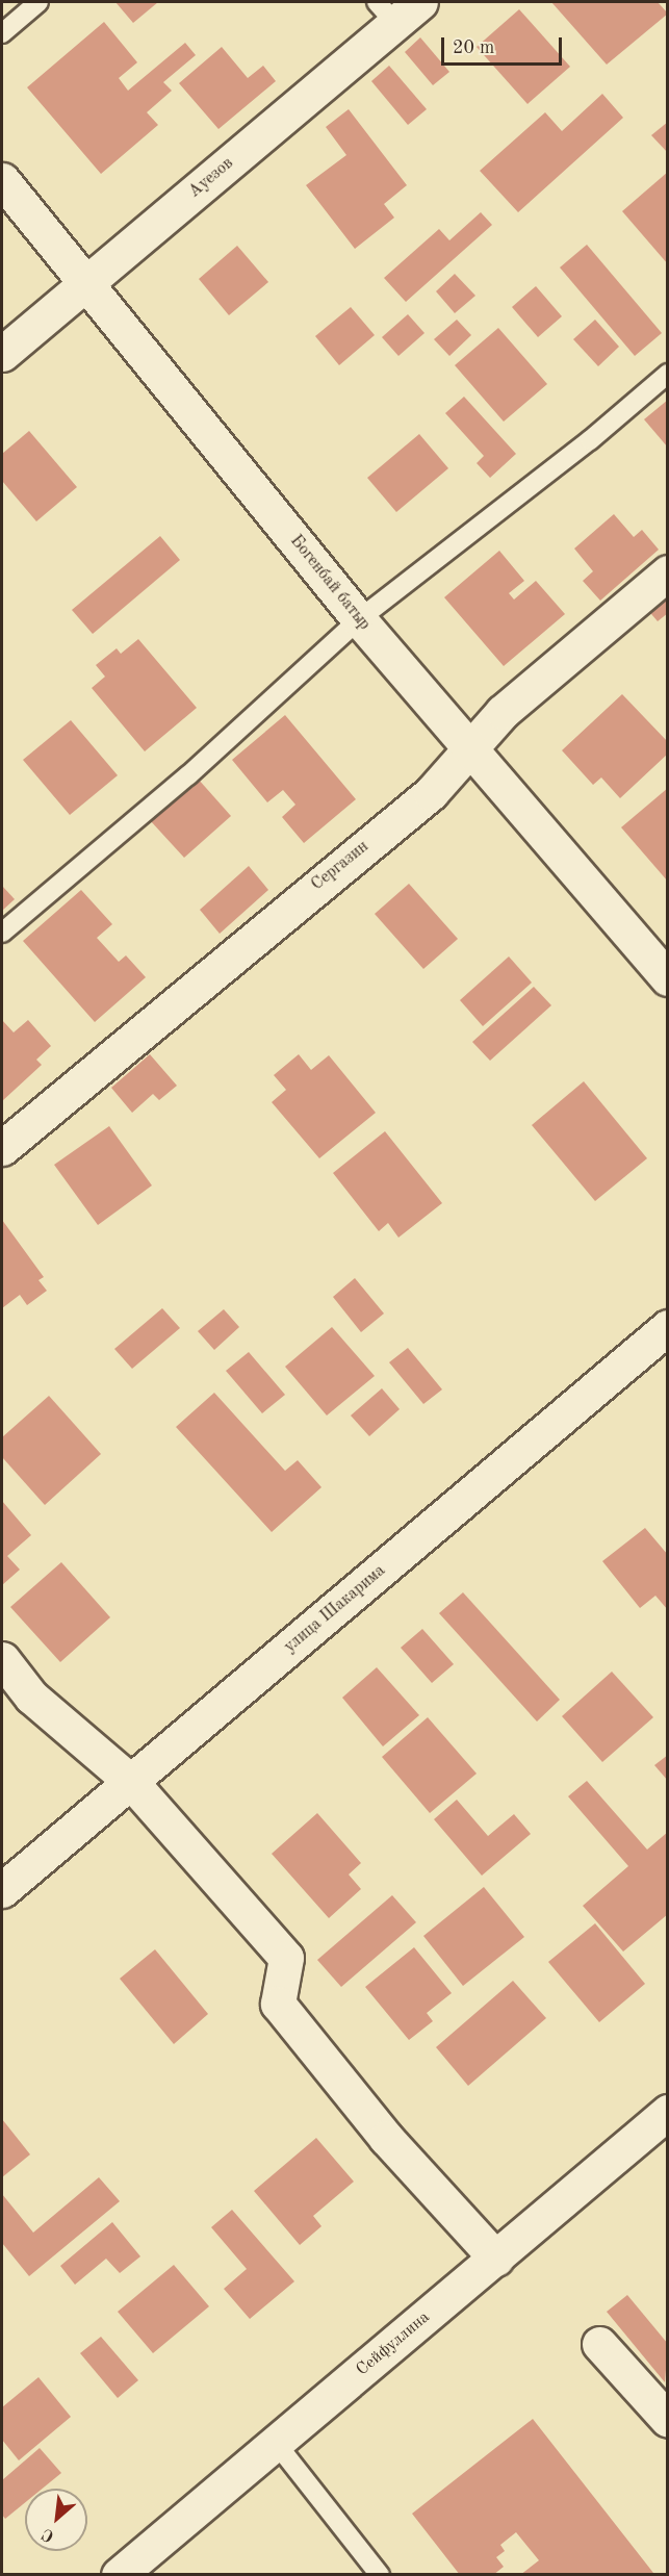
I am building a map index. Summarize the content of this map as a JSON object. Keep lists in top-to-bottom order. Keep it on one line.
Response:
{"streets":{"street":["Ауезов","Богенбай батыр","Сергазин","улица Шакарима","Сейфуллина"]},"crossings":[["Ауезов","Богенбай батыр"],["Богенбай батыр","Сергазин"]],"scale_bar":"20 m","north":"bottom left"}
